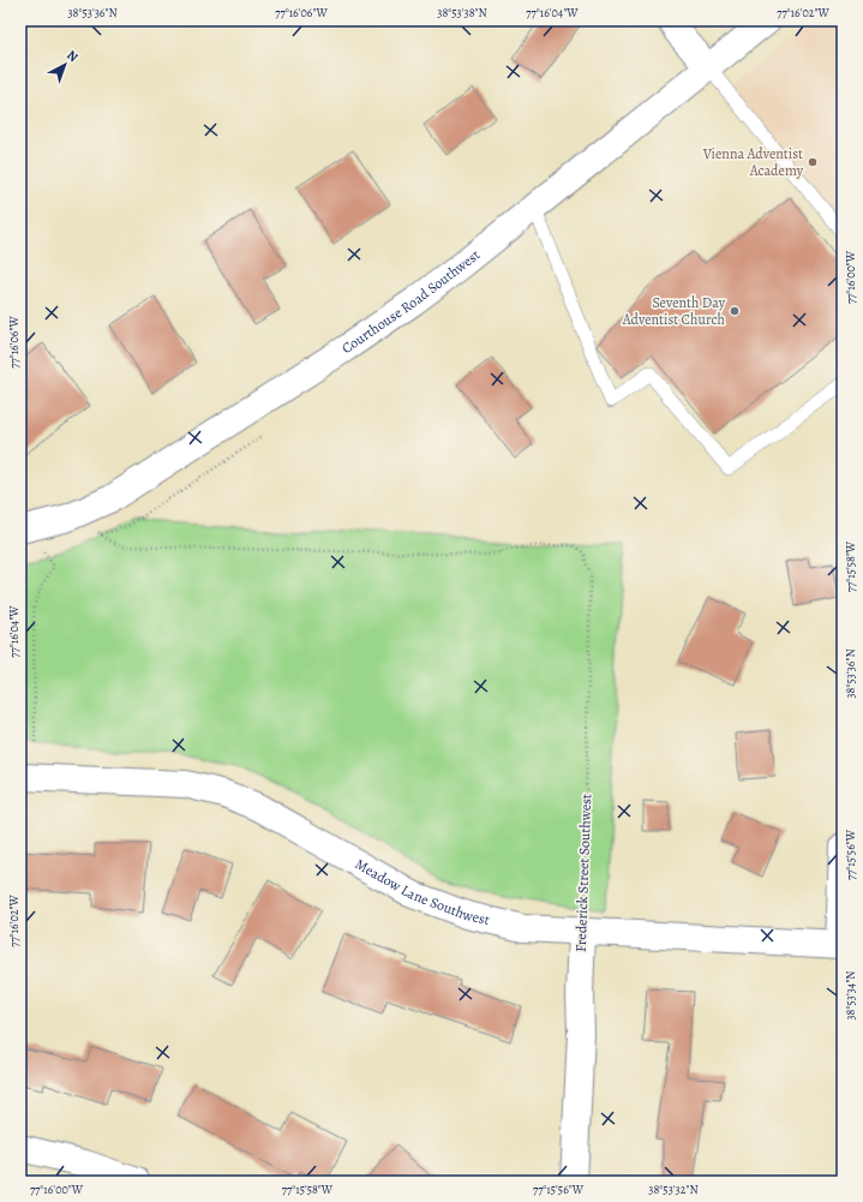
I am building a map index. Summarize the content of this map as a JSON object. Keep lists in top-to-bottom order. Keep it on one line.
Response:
{"streets":{"street":["Courthouse Road Southwest","Frederick Street Southwest","Meadow Lane Southwest"]},"crossings":[["Courthouse Road Southwest","Frederick Street Southwest"],["Frederick Street Southwest","Meadow Lane Southwest"]],"places":["Vienna Adventist Academy","Seventh Day Adventist Church"],"north":"top right","coordinates":["38°53'36\"N","77°16'06\"W","38°53'38\"N","77°16'04\"W","77°16'02\"W","77°16'00\"W","77°15'58\"W","77°15'56\"W","38°53'34\"N","38°53'32\"N"]}
